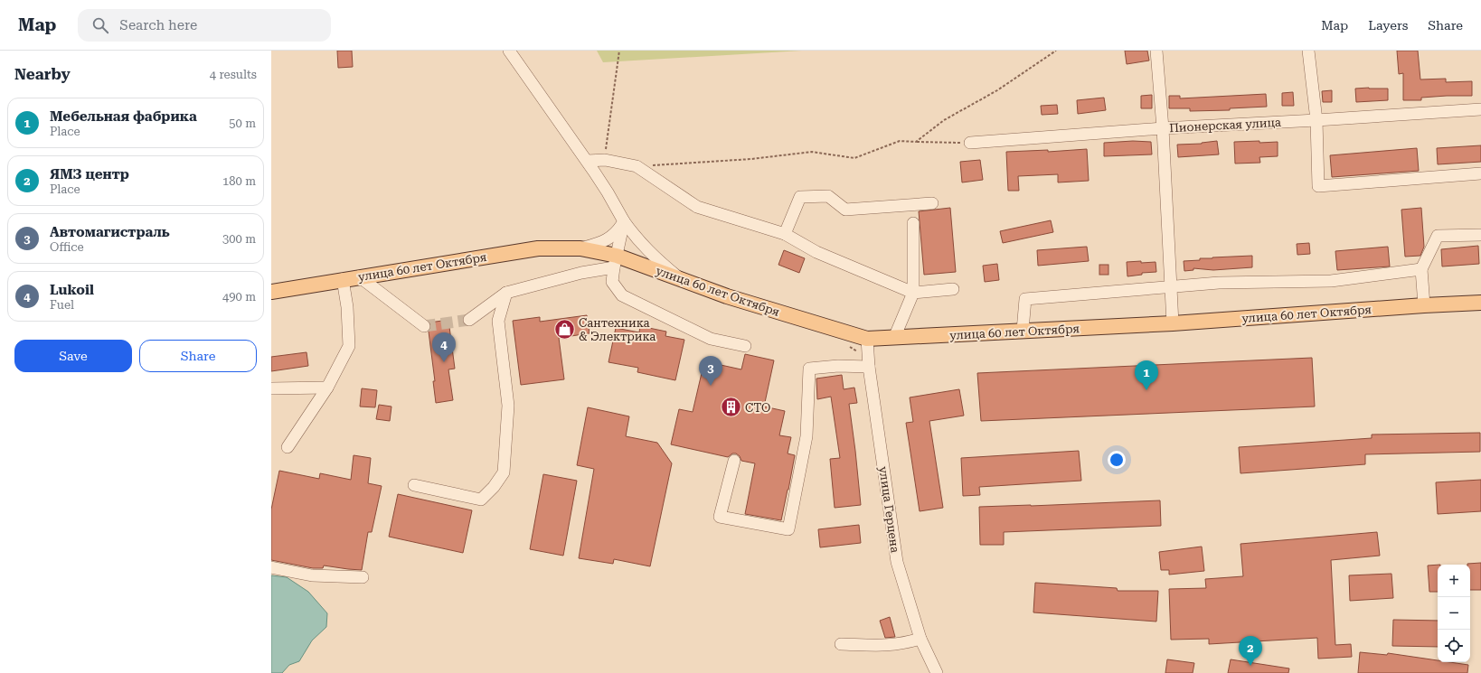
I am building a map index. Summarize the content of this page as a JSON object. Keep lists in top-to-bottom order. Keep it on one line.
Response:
{"streets":{"main road":["улица 60 лет Октября"],"street":["Пионерская улица","улица Герцена"]},"crossings":[["улица 60 лет Октября","улица Герцена"]],"places":{"shop":["Сантехника & Электрика"],"building":["СТО"]},"page":{"header":"Map","search":"Search here","nav":["Map","Layers","Share"],"heading":["Nearby","4 results"],"list":[{"mark":"1","name":"Мебельная фабрика","note":"Place","value":"50 m"},{"mark":"2","name":"ЯМЗ центр","note":"Place","value":"180 m"},{"mark":"3","name":"Автомагистраль","note":"Office","value":"300 m"},{"mark":"4","name":"Lukoil","note":"Fuel","value":"490 m"}],"buttons":["Save","Share"],"pins":["4","3","1","2"],"map_buttons":["+","−"]}}
